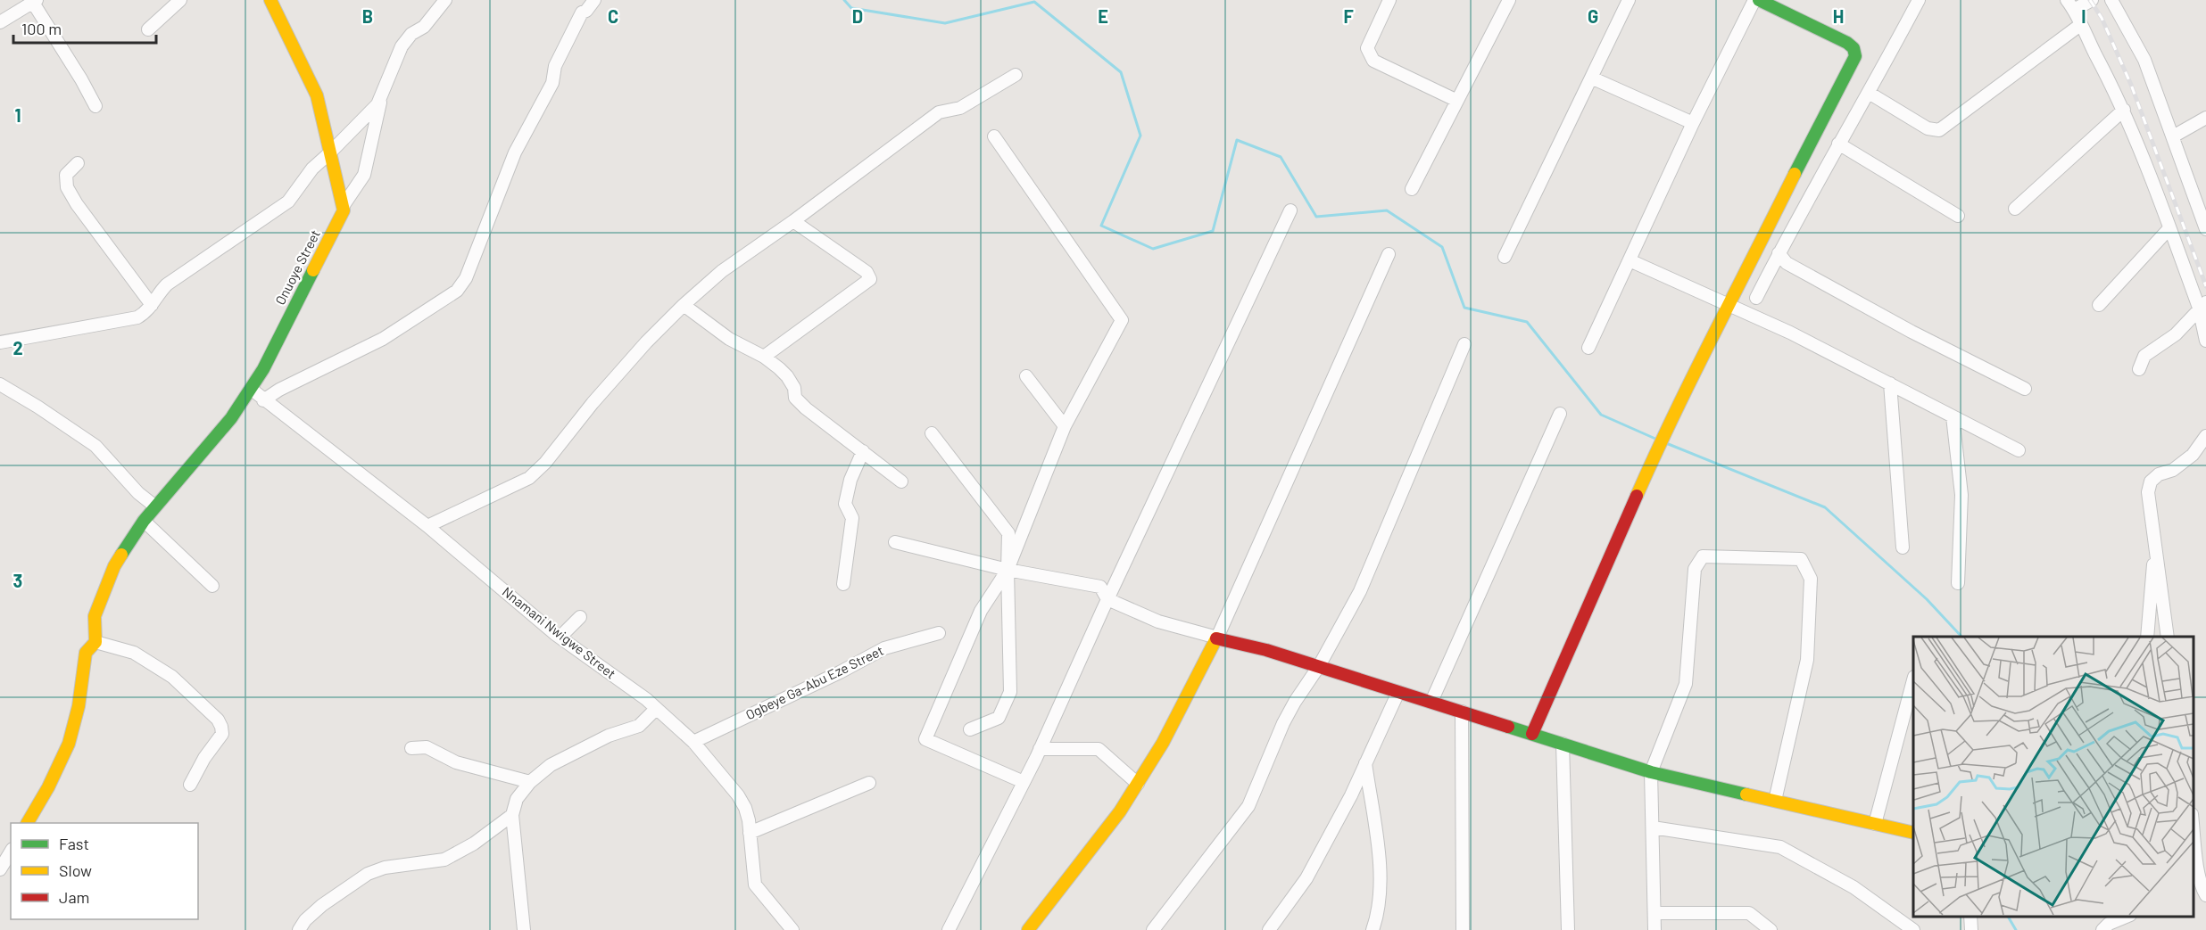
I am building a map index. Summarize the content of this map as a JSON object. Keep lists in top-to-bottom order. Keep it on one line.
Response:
{"streets":{"street":["Onuoye Street","Nnamani Nwigwe Street","Ogbeye Ga-Abu Eze Street"]},"crossings":[["Onuoye Street","Nnamani Nwigwe Street"],["Nnamani Nwigwe Street","Ogbeye Ga-Abu Eze Street"]],"legend":["Fast","Slow","Jam"],"scale_bar":"100 m","grid":{"columns":["B","C","D","E","F","G","H","I"],"rows":["1","2","3"]}}
